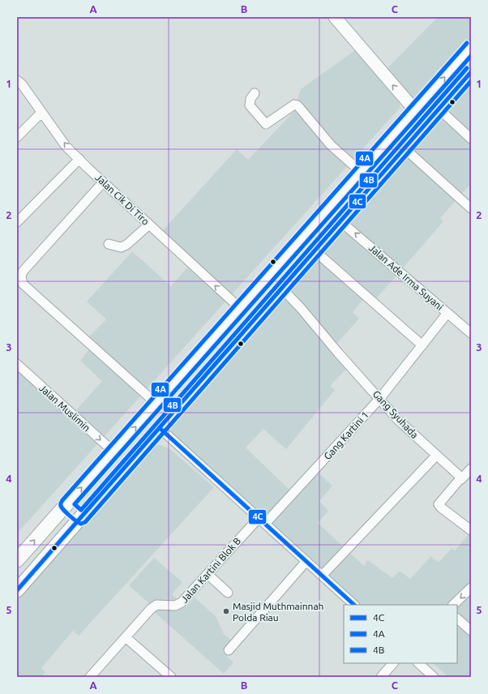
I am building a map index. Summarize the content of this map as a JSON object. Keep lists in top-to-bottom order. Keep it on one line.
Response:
{"streets":{"street":["Jalan Cik Di Tiro","Jalan Ade Irma Suyani","Jalan Muslimin","Gang Syuhada","Gang Kartini 1","Jalan Kartini Blok B"]},"crossings":[["Jalan Ade Irma Suyani","Gang Kartini 1"],["Gang Syuhada","Gang Kartini 1"]],"one_way":["Jalan Cik Di Tiro","Jalan Muslimin"],"places":["Masjid Muthmainnah Polda Riau"],"lines":["transit line 4A","transit line 4B","transit line 4C"],"legend":["4C","4A","4B"],"grid":{"columns":["A","B","C"],"rows":["1","2","3","4","5"]}}
